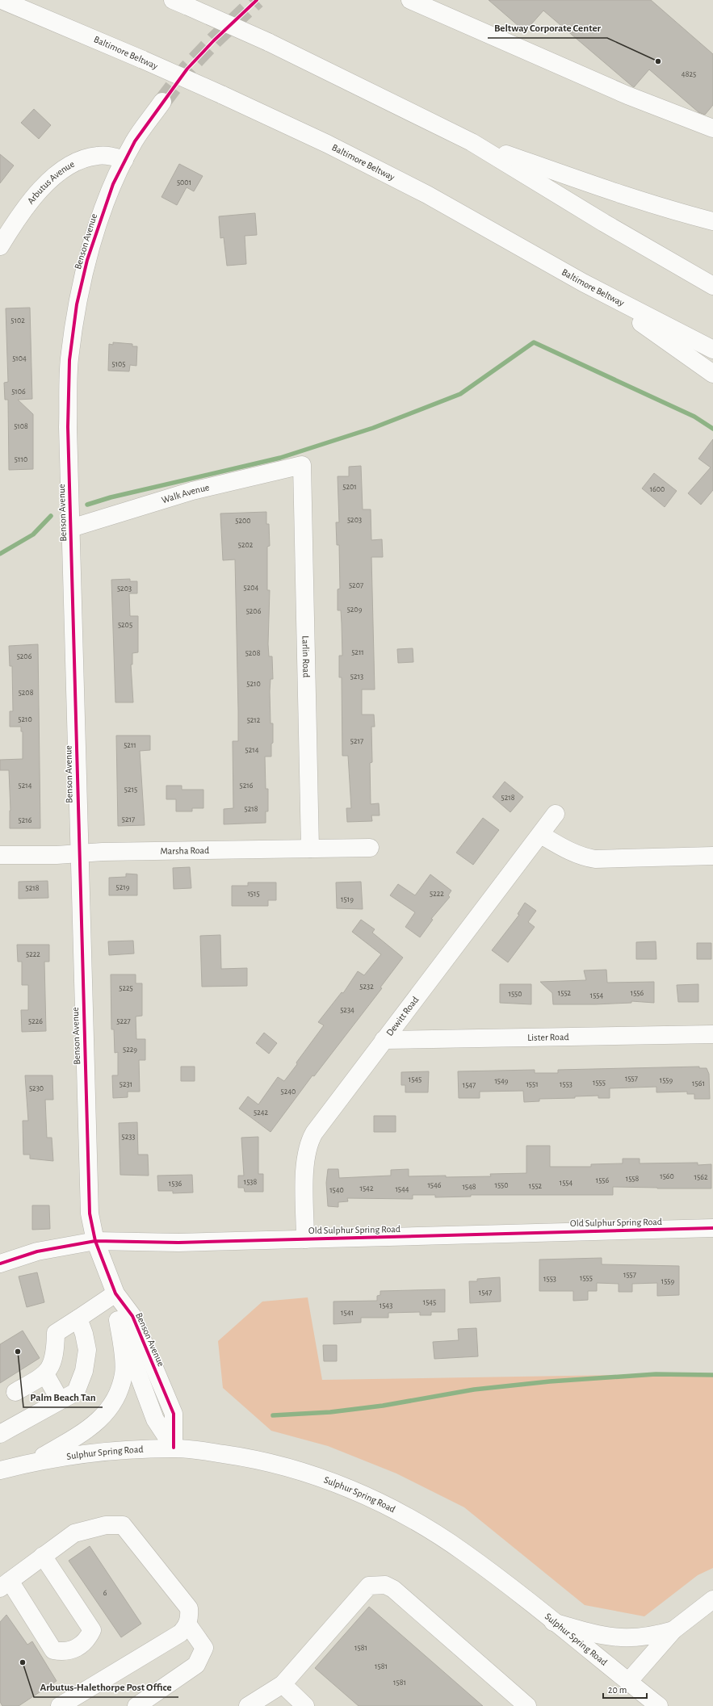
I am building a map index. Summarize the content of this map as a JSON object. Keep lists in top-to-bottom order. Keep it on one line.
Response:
{"streets":{"main road":["Baltimore Beltway","Arbutus Avenue","Benson Avenue","Walk Avenue","Larlin Road","Marsha Road","Dewitt Road","Lister Road","Old Sulphur Spring Road","Sulphur Spring Road"]},"crossings":[["Arbutus Avenue","Benson Avenue"],["Benson Avenue","Walk Avenue"],["Benson Avenue","Marsha Road"],["Benson Avenue","Old Sulphur Spring Road"],["Benson Avenue","Sulphur Spring Road"],["Walk Avenue","Larlin Road"],["Larlin Road","Marsha Road"],["Dewitt Road","Lister Road"],["Dewitt Road","Old Sulphur Spring Road"]],"places":["Beltway Corporate Center","Palm Beach Tan","Arbutus-Halethorpe Post Office"],"house_numbers":["4825","5001","5102","5104","5105","5106","5108","5110","5201","1600","5203","5200","5202","5207","5204","5203","5209","5206","5205","5211","5208","5206","5213","5210","5208","5210","5212","5217","5211","5214","5214","5216","5215","5218","5218","5217","5216","5219","5218","1515","5222","1519","5222","5232","5225","1552","1556","1550","1554","5234","5226","5227","5229","1557","1545","1559","1549","1555","1561","5231","1551","1553","1547","5230","5240","5242","5233","1560","1562","1558","1556","1538","1554","1536","1546","1550","1552","1548","1542","1544","1540","1557","1555","1553","1559","1547","1545","1543","1541","6","1581","1581","1581"],"scale_bar":"20 m"}
